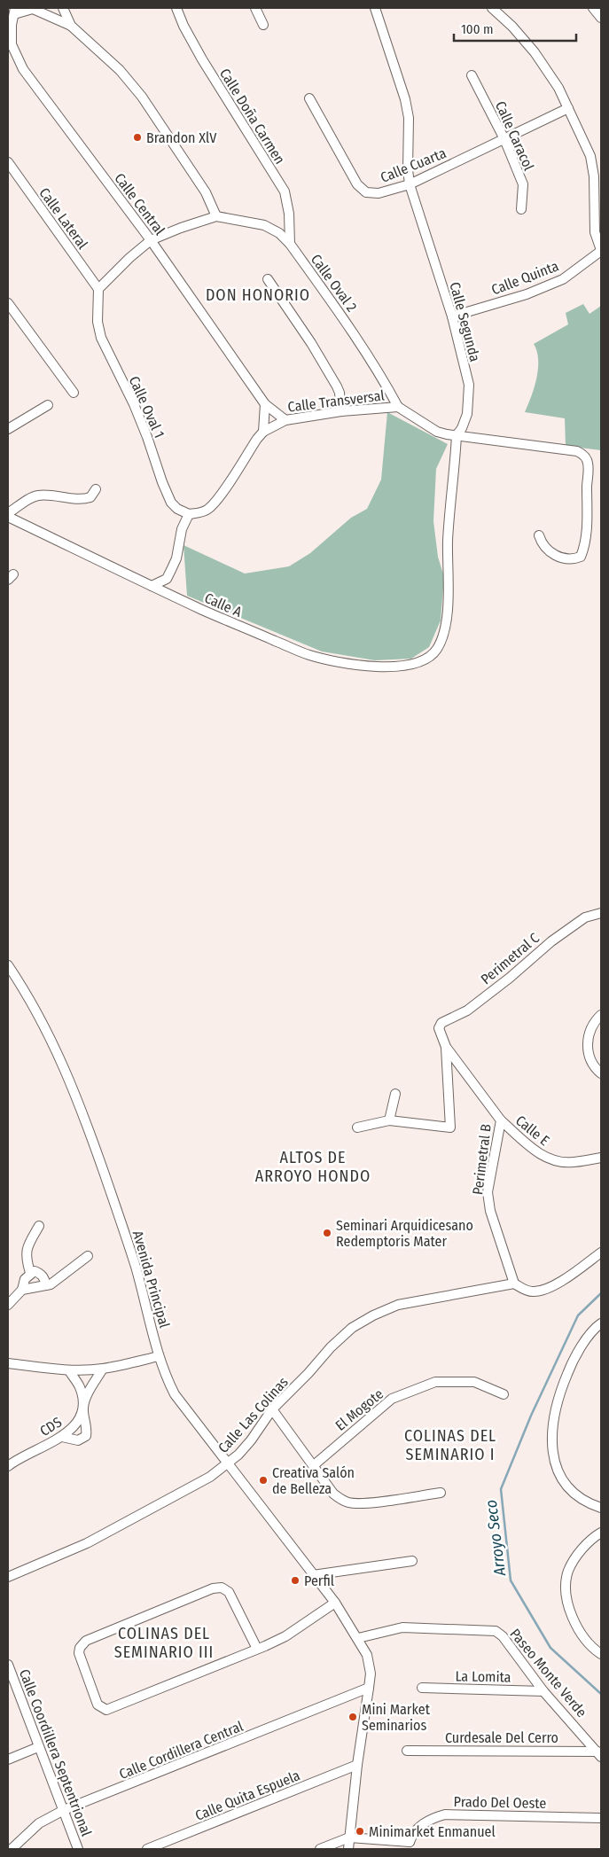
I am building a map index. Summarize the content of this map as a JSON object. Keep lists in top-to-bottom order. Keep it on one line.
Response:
{"streets":{"street":["Calle Doña Carmen","Calle Caracol","Calle Cuarta","Calle Central","Calle Lateral","Calle Quinta","Calle Oval 2","Calle Segunda","Calle Transversal","Calle Oval 1","Calle A","Perimetral C","Calle E","Perimetral B","Avenida Principal","El Mogote","Calle Las Colinas","CDS","Paseo Monte Verde","La Lomita","Curdesale Del Cerro","Calle Cordillera Central","Calle Coordillera Septentrional","Calle Quita Espuela","Prado Del Oeste"]},"crossings":[["Calle Doña Carmen","Calle Oval 2"],["Calle Caracol","Calle Cuarta"],["Calle Cuarta","Calle Segunda"],["Calle Central","Calle Oval 2"],["Calle Central","Calle Transversal"],["Calle Lateral","Calle Oval 1"],["Calle Quinta","Calle Segunda"],["Calle Oval 2","Calle Transversal"],["Calle Segunda","Calle A"],["Calle Transversal","Calle Oval 1"],["Perimetral C","Perimetral B"],["Calle E","Perimetral B"],["Perimetral B","Calle Las Colinas"],["Avenida Principal","Calle Las Colinas"],["Avenida Principal","Paseo Monte Verde"],["Avenida Principal","Calle Cordillera Central"],["Avenida Principal","Calle Quita Espuela"],["Paseo Monte Verde","La Lomita"],["Paseo Monte Verde","Curdesale Del Cerro"],["Calle Cordillera Central","Calle Coordillera Septentrional"]],"districts":["DON HONORIO","ALTOS DE ARROYO HONDO","COLINAS DEL SEMINARIO I","COLINAS DEL SEMINARIO III"],"water":["Arroyo Seco"],"places":["Brandon XlV","Seminari Arquidicesano Redemptoris Mater","Creativa Salón de Belleza","Perfil","Mini Market Seminarios","Minimarket Enmanuel"],"scale_bar":"100 m"}
